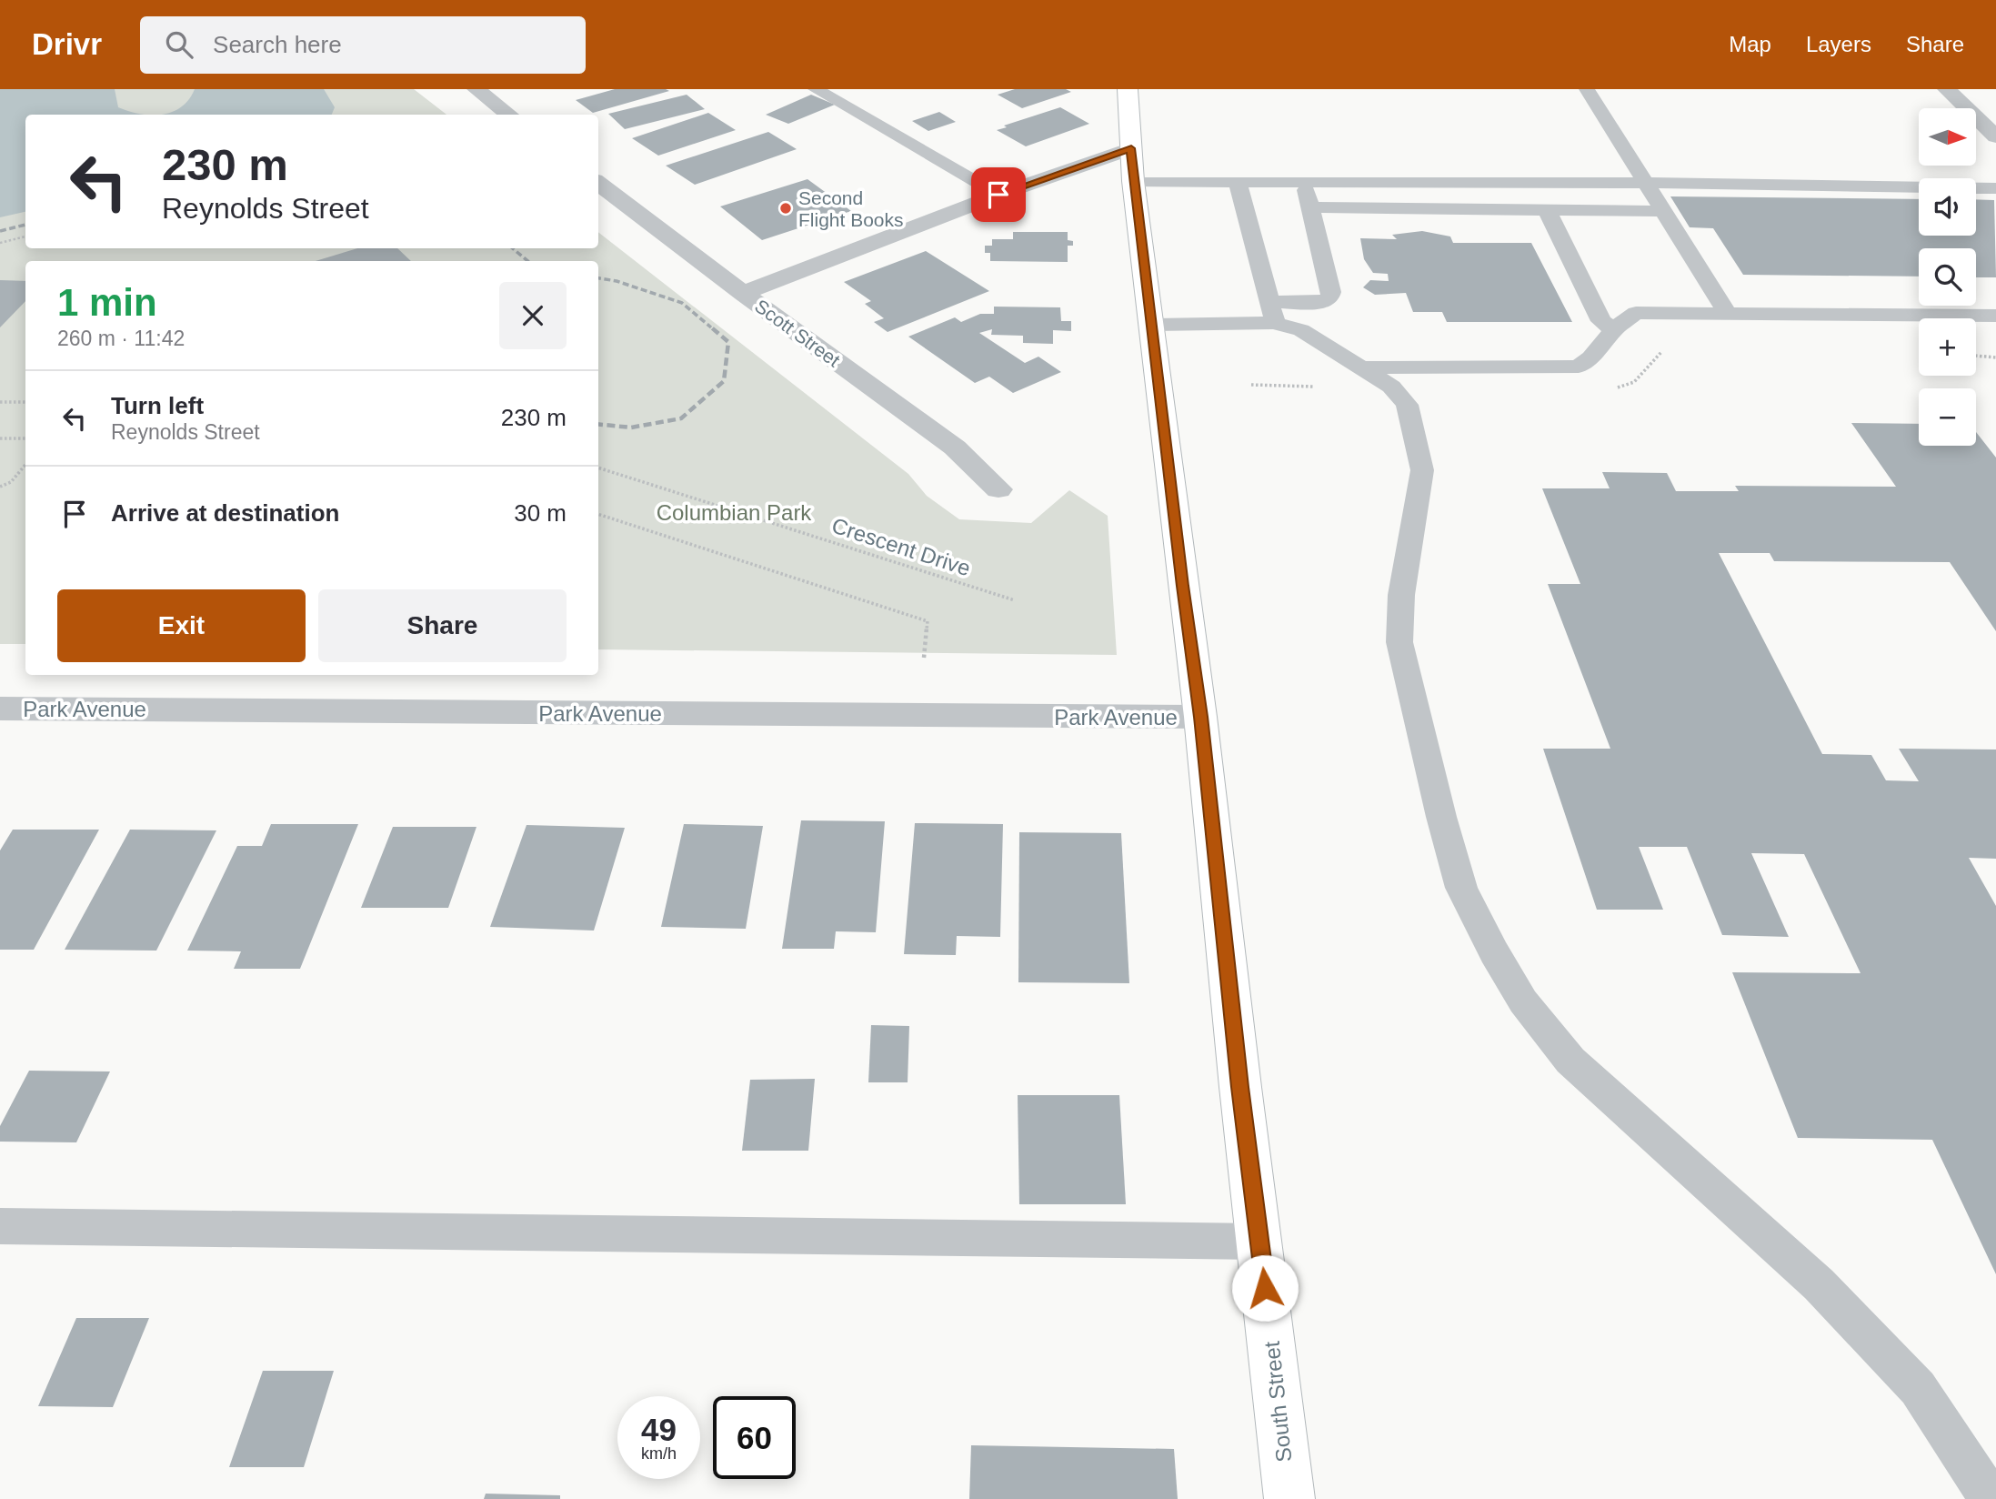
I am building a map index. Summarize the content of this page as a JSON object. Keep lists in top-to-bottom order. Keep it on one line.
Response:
{"streets":{"main road":["South Street"],"street":["Scott Street","Park Avenue"],"path":["Crescent Drive"]},"crossings":[["Park Avenue","South Street"]],"parks":["Columbian Park"],"places":["Second Flight Books"],"north":"right","page":{"header":"Drivr","search":"Search here","nav":["Map","Layers","Share"],"map_buttons":["+","−"],"turn":["230 m","Reynolds Street"],"heading":["1 min","260 m · 11:42"],"list":[{"name":"Turn left","note":"Reynolds Street","value":"230 m"},{"name":"Arrive at destination","value":"30 m"}],"buttons":["Exit","Share"],"speed":"49 km/h","limit":"60"}}
